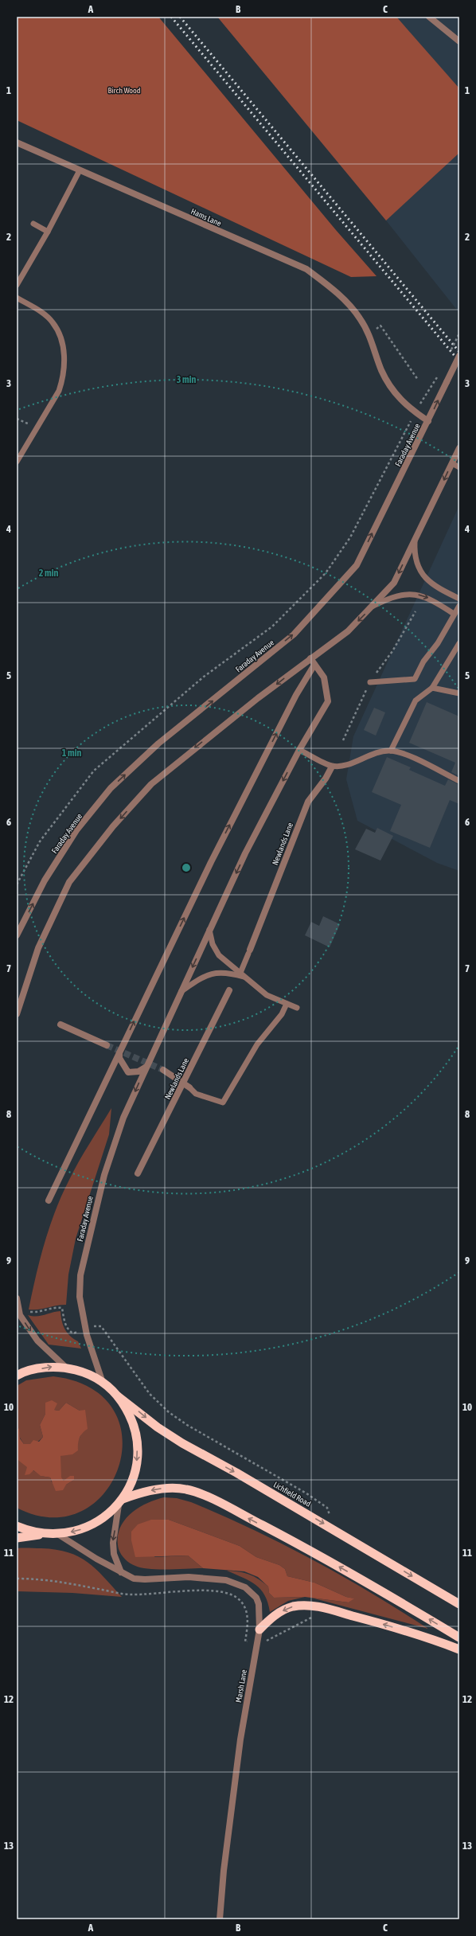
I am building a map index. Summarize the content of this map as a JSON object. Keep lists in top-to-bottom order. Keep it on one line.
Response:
{"streets":{"highway":["Lichfield Road"],"street":["Hams Lane","Faraday Avenue","Newlands Lane","Marsh Lane"]},"crossings":[["Hams Lane","Faraday Avenue"]],"parks":["Birch Wood"],"grid":{"columns":["A","B","C"],"rows":["1","2","3","4","5","6","7","8","9","10","11","12","13"]},"rings":["3 min","2 min","1 min"]}
